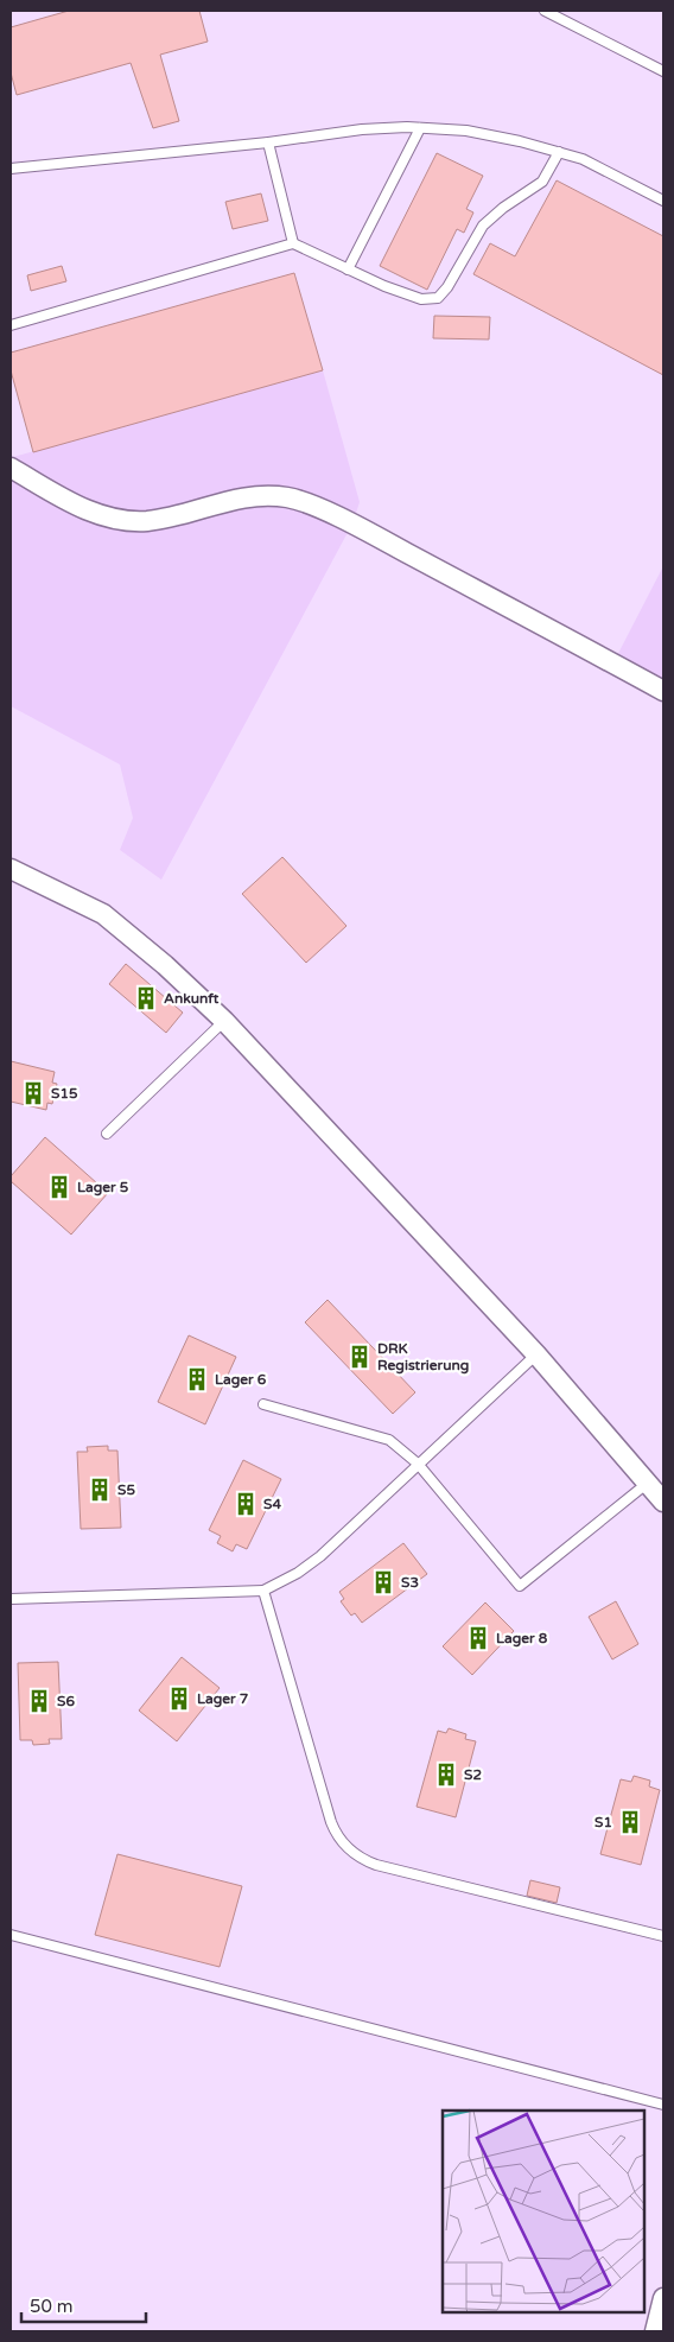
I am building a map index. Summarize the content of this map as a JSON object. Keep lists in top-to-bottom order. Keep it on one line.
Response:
{"places":{"building":["Ankunft","S15","Lager 5","DRK Registrierung","Lager 6","S5","S4","S3","Lager 8","Lager 7","S6","S2","S1"]},"scale_bar":"50 m"}
